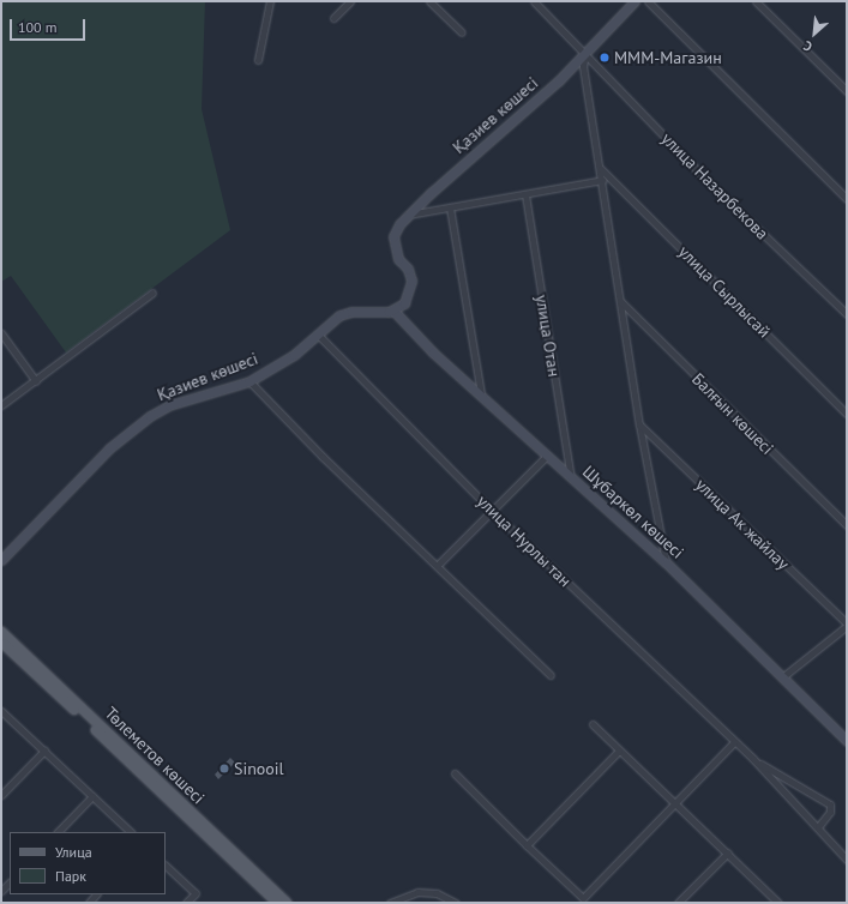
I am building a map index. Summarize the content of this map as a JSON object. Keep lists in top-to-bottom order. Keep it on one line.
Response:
{"streets":{"main road":["Төлеметов көшесі"],"street":["Қазиев көшесі","улица Назарбекова","улица Сырлысай","улица Отан","Балғын көшесі","Шұбаркөл көшесі","улица Ак жайлау","улица Нурлы тан"]},"crossings":[["Қазиев көшесі","улица Назарбекова"],["Қазиев көшесі","Шұбаркөл көшесі"],["Қазиев көшесі","улица Нурлы тан"],["улица Отан","Шұбаркөл көшесі"]],"places":["МММ-Магазин","Sinooil"],"legend":["Улица","Парк"],"scale_bar":"100 m","north":"bottom left"}
